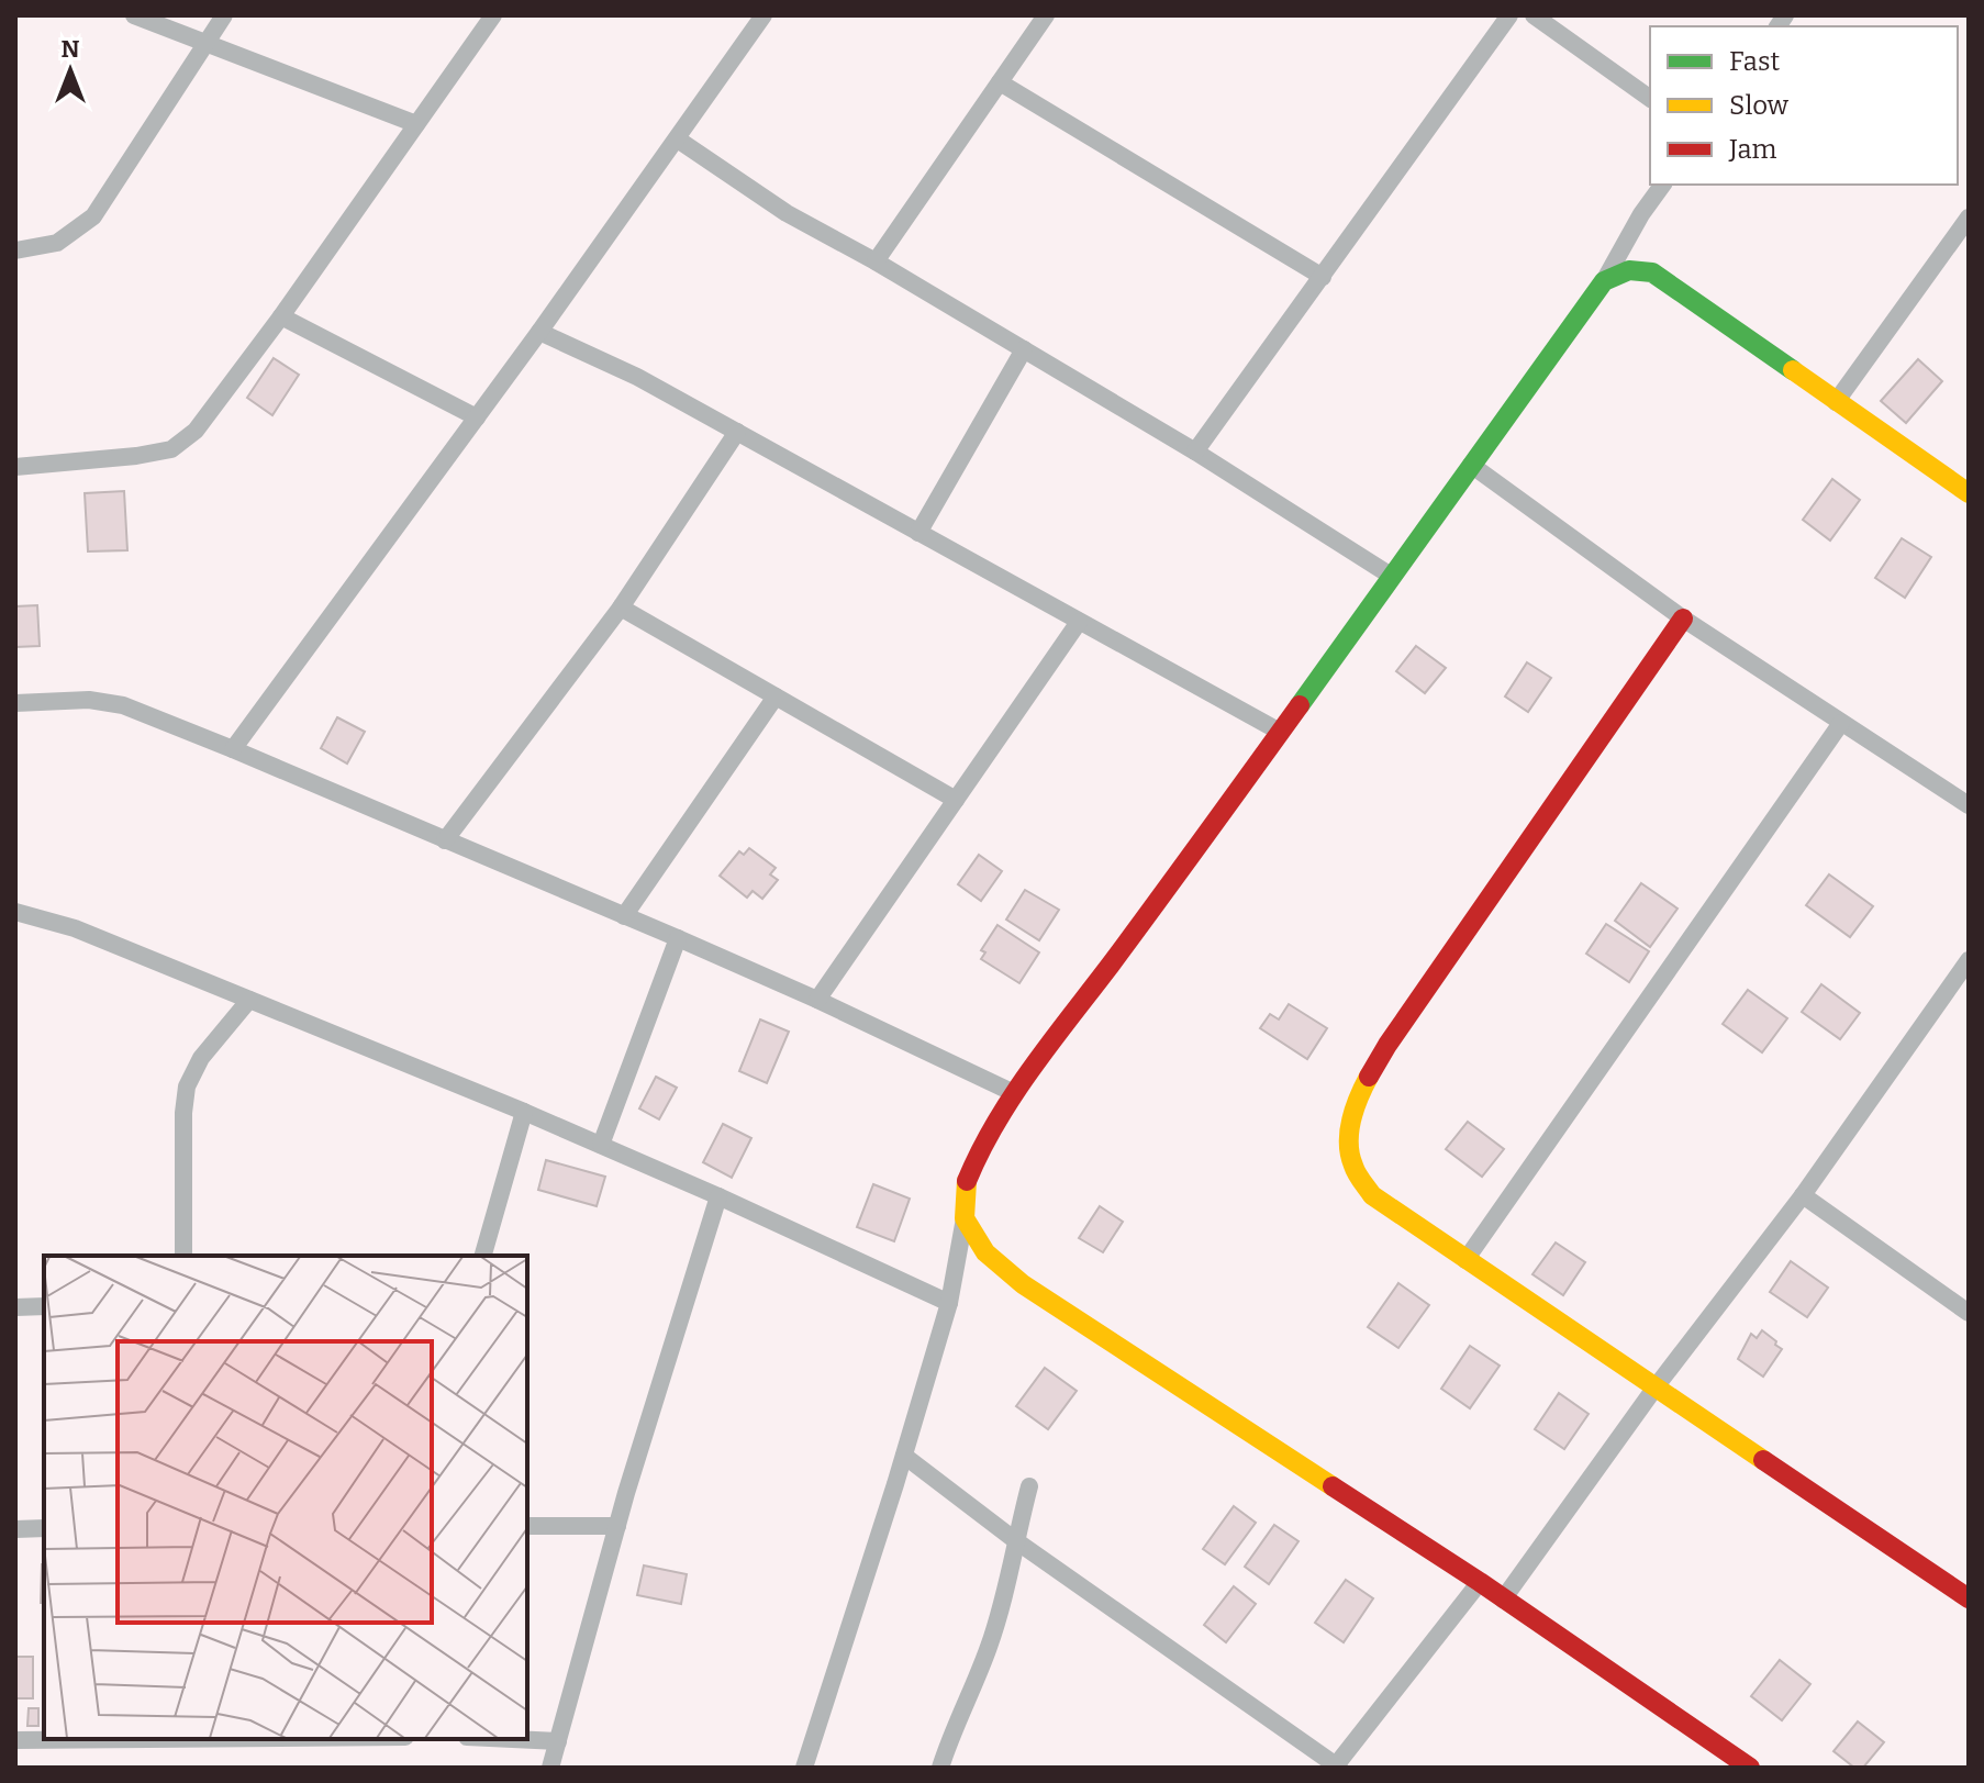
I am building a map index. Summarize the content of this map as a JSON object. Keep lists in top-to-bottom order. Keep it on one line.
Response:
{"legend":["Fast","Slow","Jam"],"north":"top"}
